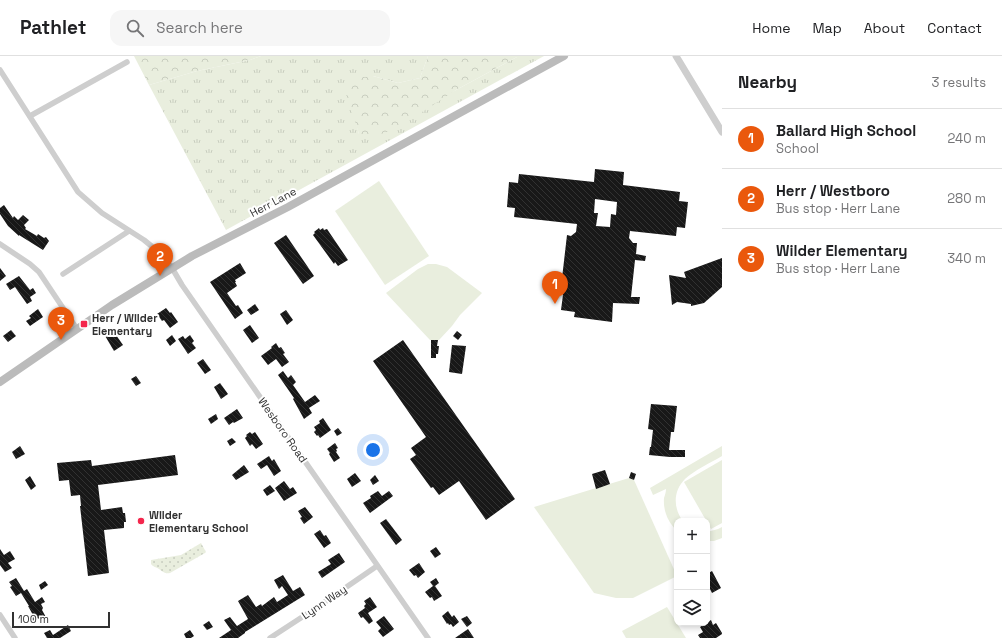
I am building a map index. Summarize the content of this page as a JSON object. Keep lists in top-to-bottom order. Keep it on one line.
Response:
{"streets":{"main road":["Herr Lane"],"street":["Wesboro Road","Lynn Way"]},"crossings":[["Herr Lane","Wesboro Road"],["Wesboro Road","Lynn Way"]],"places":{"transit":["Herr / Wilder Elementary"],"other":["Wilder Elementary School"]},"scale_bar":"100 m","page":{"header":"Pathlet","search":"Search here","nav":["Home","Map","About","Contact"],"heading":["Nearby","3 results"],"list":[{"mark":"1","name":"Ballard High School","note":"School","value":"240 m"},{"mark":"2","name":"Herr / Westboro","note":"Bus stop · Herr Lane","value":"280 m"},{"mark":"3","name":"Wilder Elementary","note":"Bus stop · Herr Lane","value":"340 m"}],"pins":["2","1","3"],"map_buttons":["+","−"],"scale":"100 m"}}
